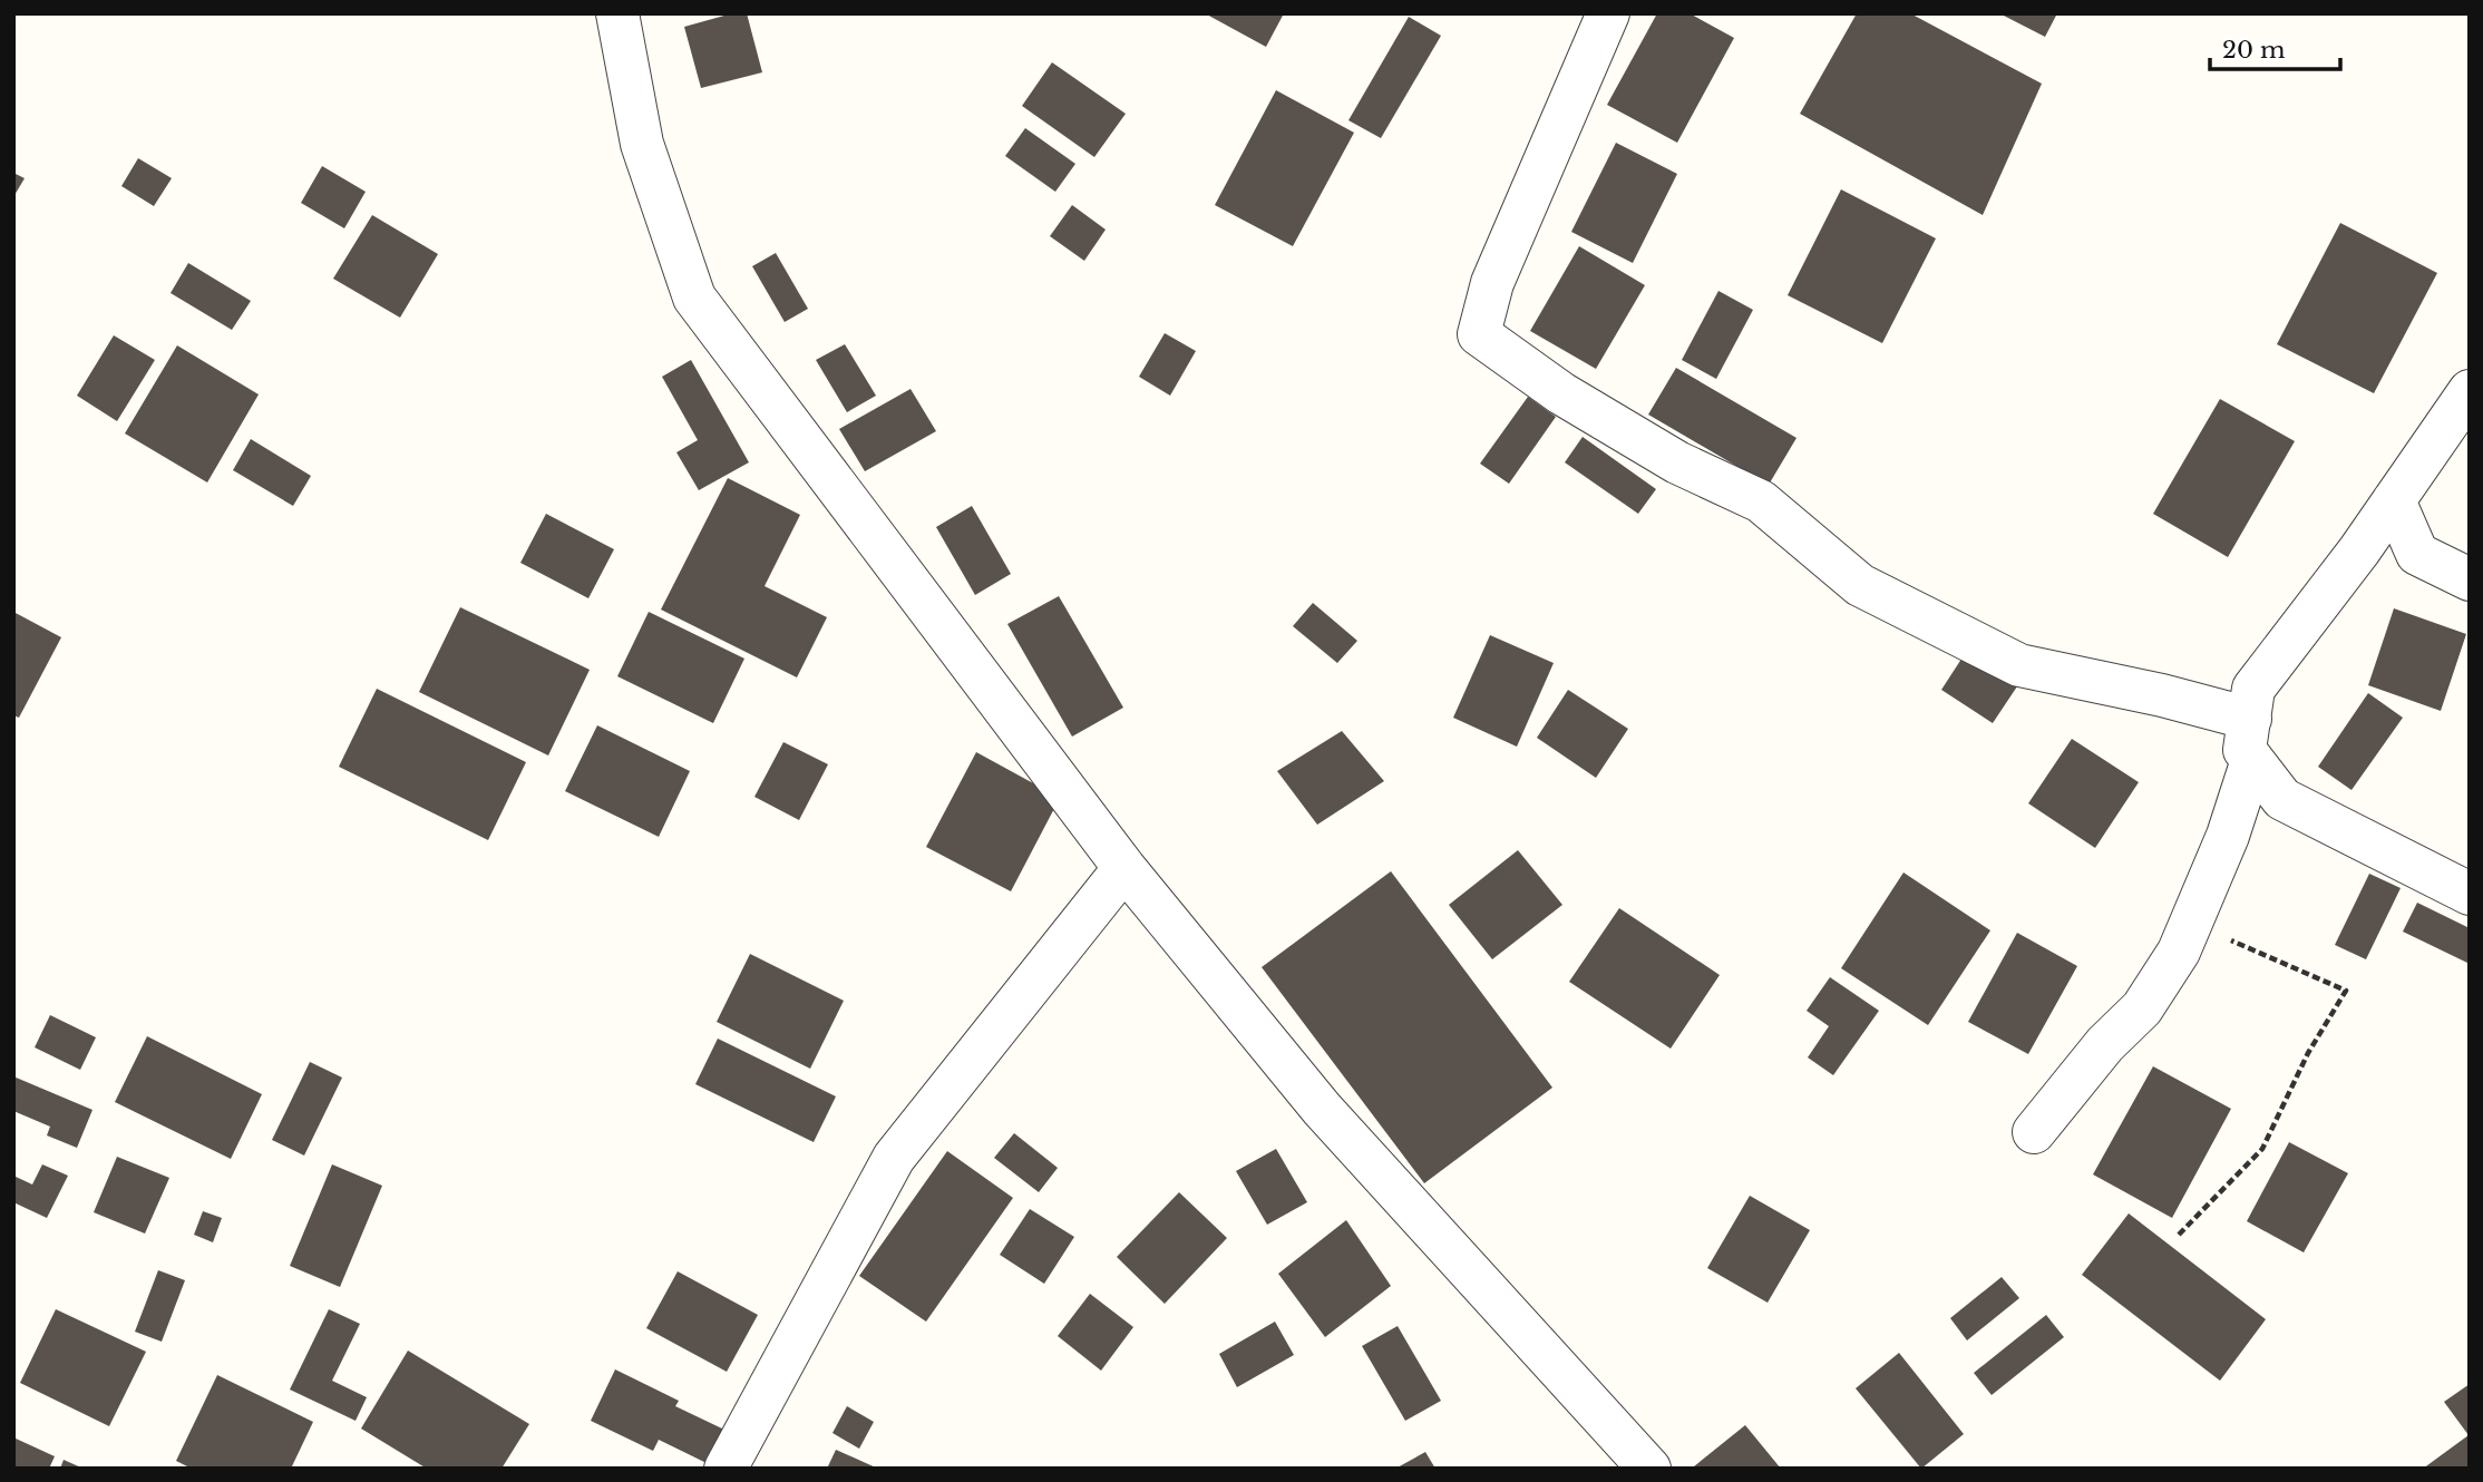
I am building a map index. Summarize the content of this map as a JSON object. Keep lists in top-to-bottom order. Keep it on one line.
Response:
{"scale_bar":"20 m"}
